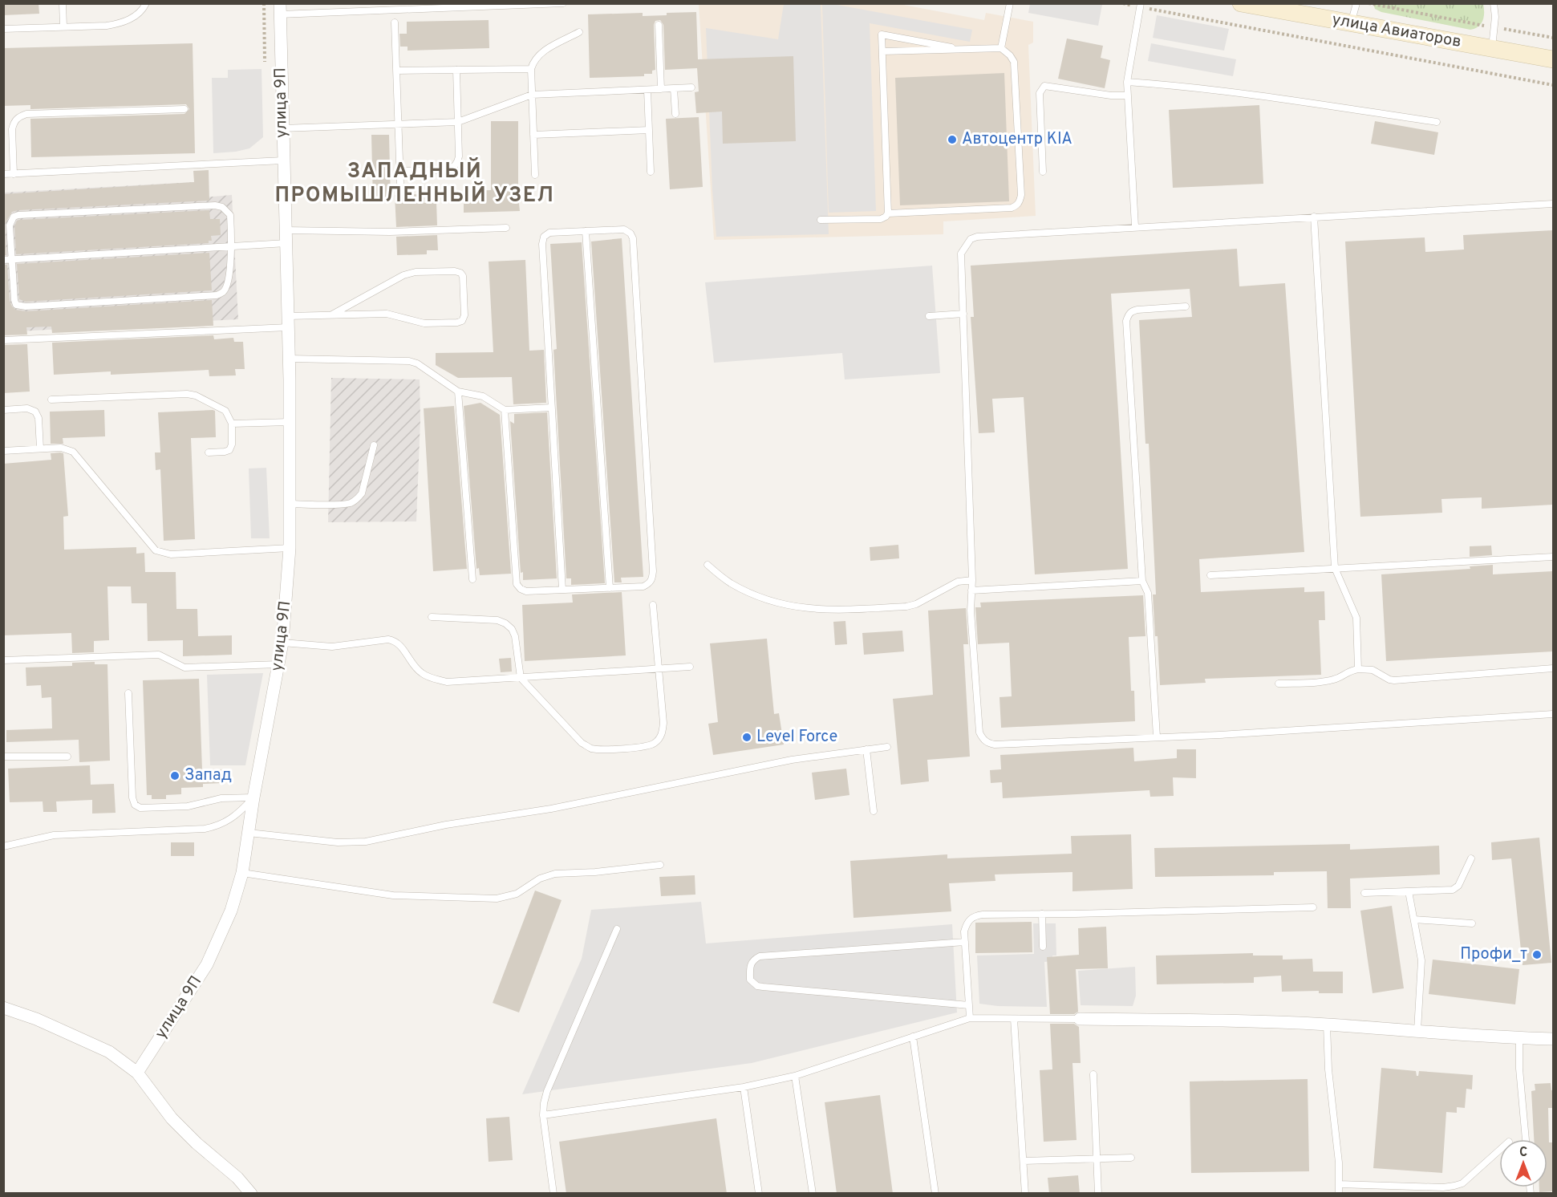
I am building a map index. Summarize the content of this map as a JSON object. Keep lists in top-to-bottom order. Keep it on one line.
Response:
{"streets":{"main road":["улица Авиаторов"],"street":["улица 9П"]},"districts":["ЗАПАДНЫЙ ПРОМЫШЛЕННЫЙ УЗЕЛ"],"places":["Автоцентр KIA","Level Force","Запад","Профи_т"],"north":"top"}
